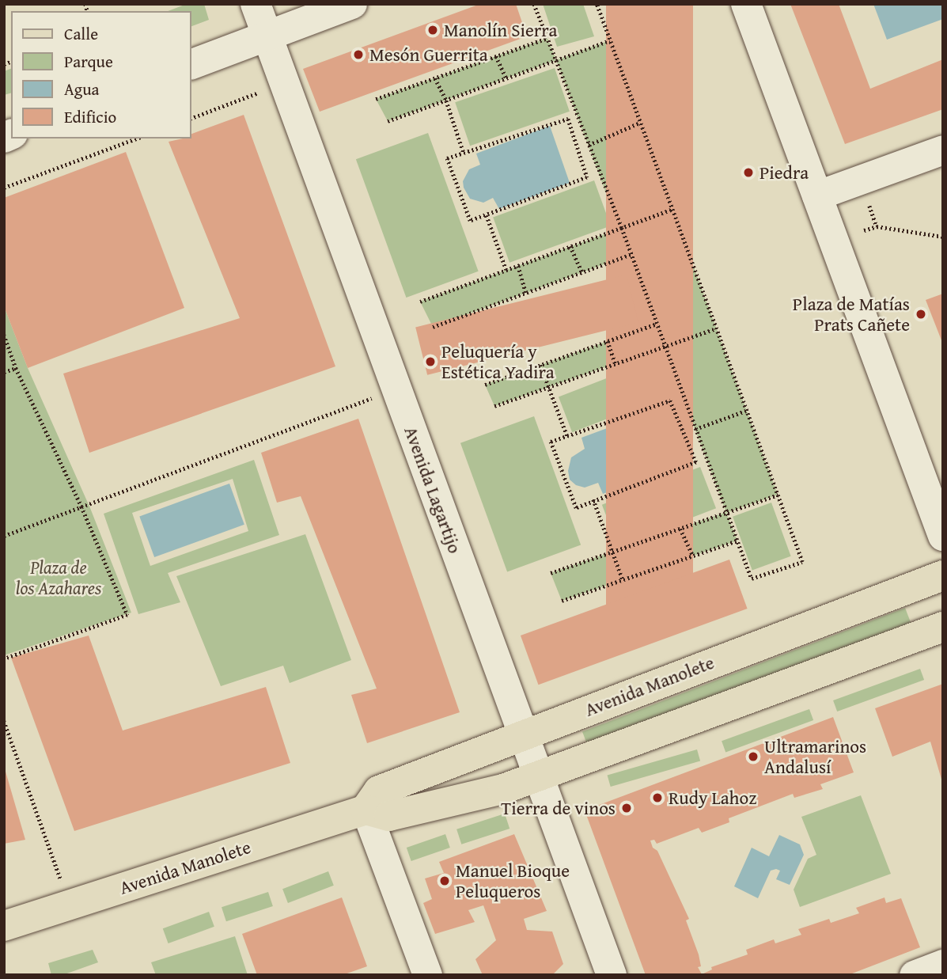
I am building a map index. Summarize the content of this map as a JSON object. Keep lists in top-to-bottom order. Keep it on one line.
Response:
{"streets":{"main road":["Avenida Manolete"],"street":["Avenida Lagartijo"]},"crossings":[["Avenida Lagartijo","Avenida Manolete"]],"parks":["Plaza de los Azahares"],"places":["Manolín Sierra","Mesón Guerrita","Piedra","Plaza de Matías Prats Cañete","Peluquería y Estética Yadira","Ultramarinos Andalusí","Rudy Lahoz","Tierra de vinos","Manuel Bioque Peluqueros"],"legend":["Calle","Parque","Agua","Edificio"]}
